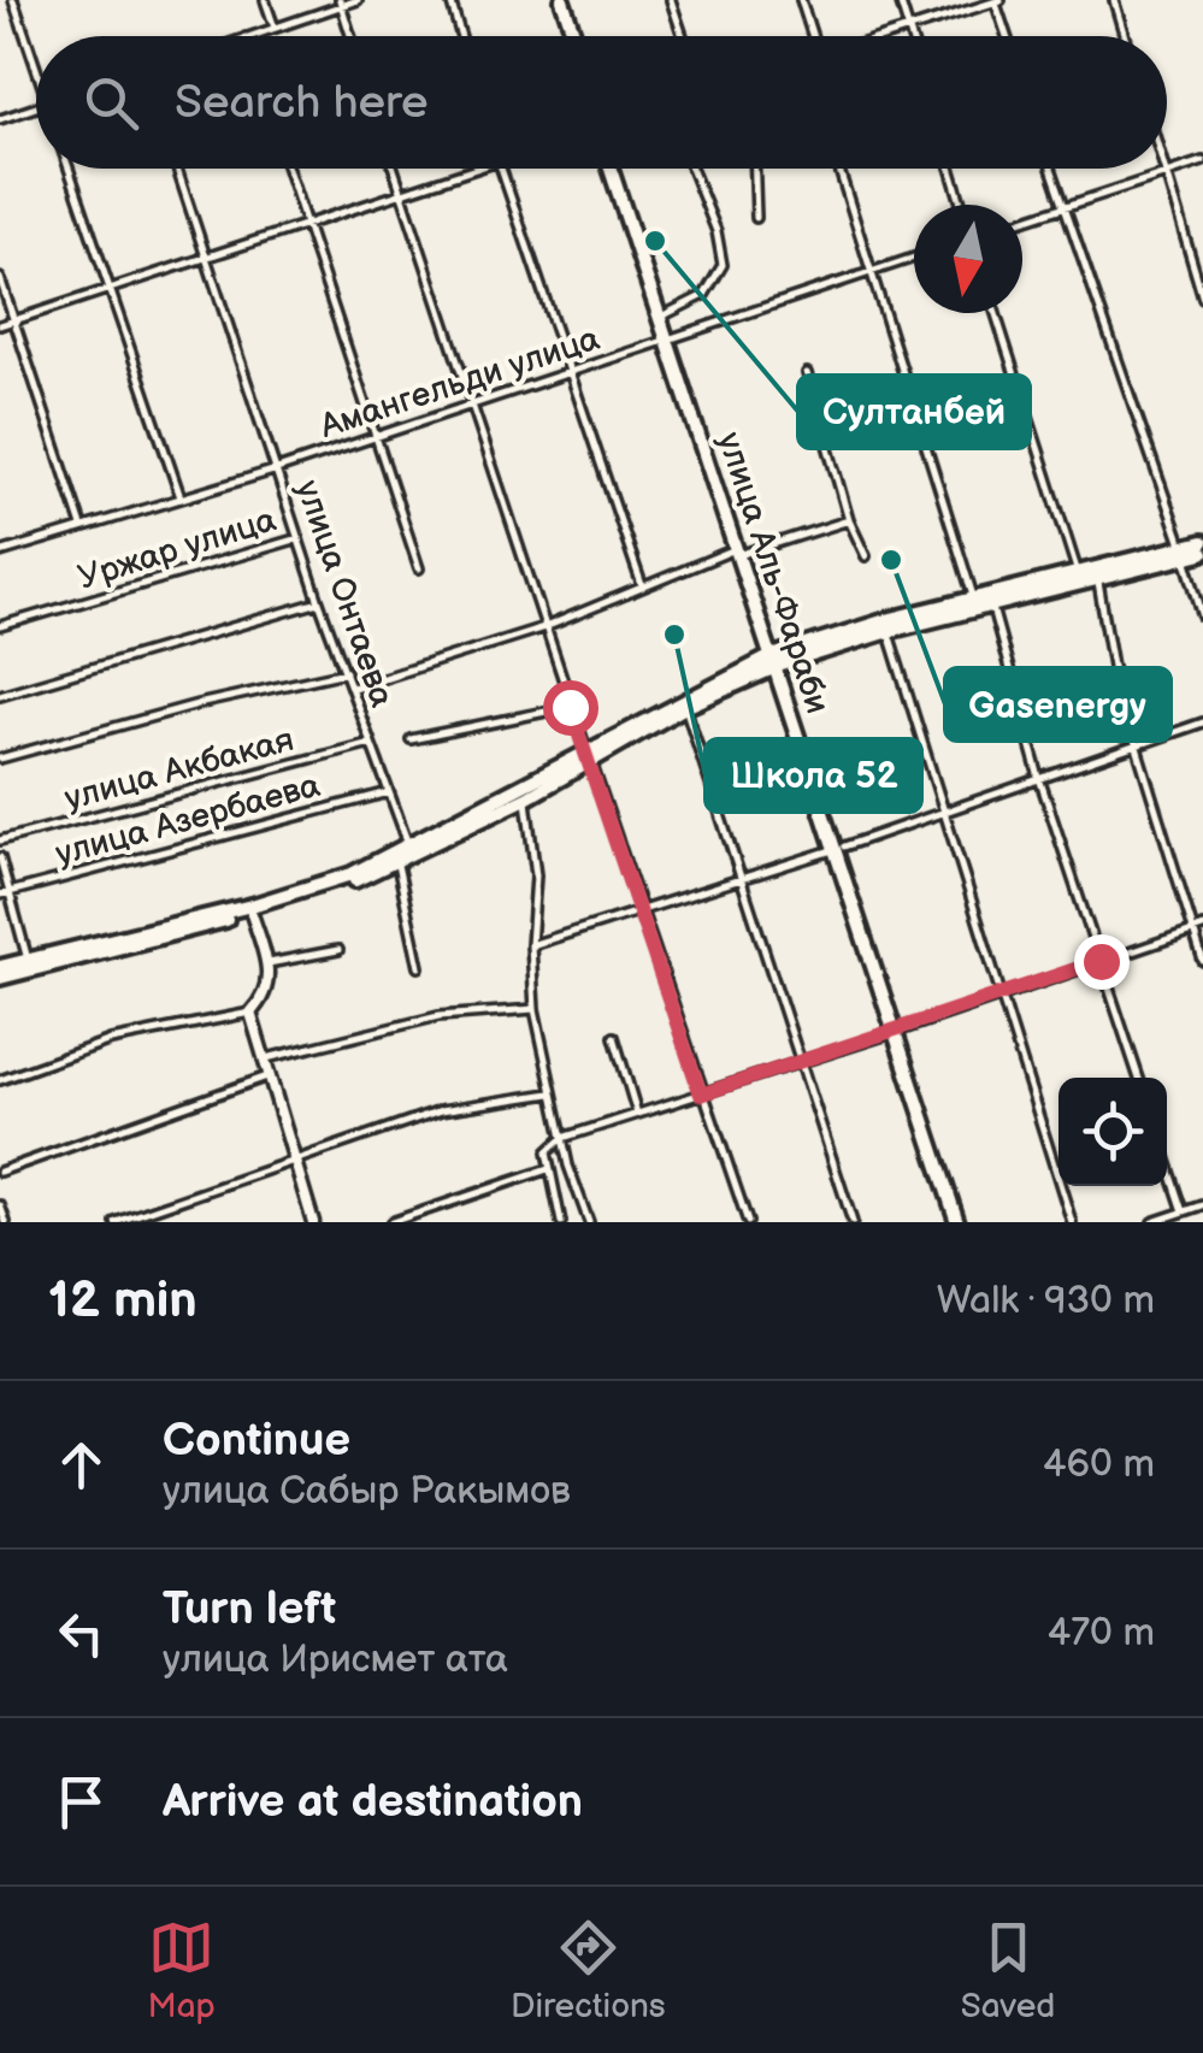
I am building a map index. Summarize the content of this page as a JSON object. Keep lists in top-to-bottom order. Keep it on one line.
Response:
{"streets":{"main road":["улица Аль-Фараби"],"street":["Амангельди улица","Уржар улица","улица Онтаева","улица Акбакая","улица Азербаева"]},"crossings":[["Амангельди улица","улица Аль-Фараби"],["Амангельди улица","улица Онтаева"],["Уржар улица","улица Онтаева"],["улица Онтаева","улица Акбакая"],["улица Онтаева","улица Азербаева"]],"places":["Султанбей","Gasenergy","Школа 52"],"north":"bottom","page":{"search":"Search here","heading":["12 min","Walk · 930 m"],"list":[["Continue","улица Сабыр Ракымов","460 m"],["Turn left","улица Ирисмет ата","470 m"],"Arrive at destination"],"nav":["Map","Directions","Saved"]}}
